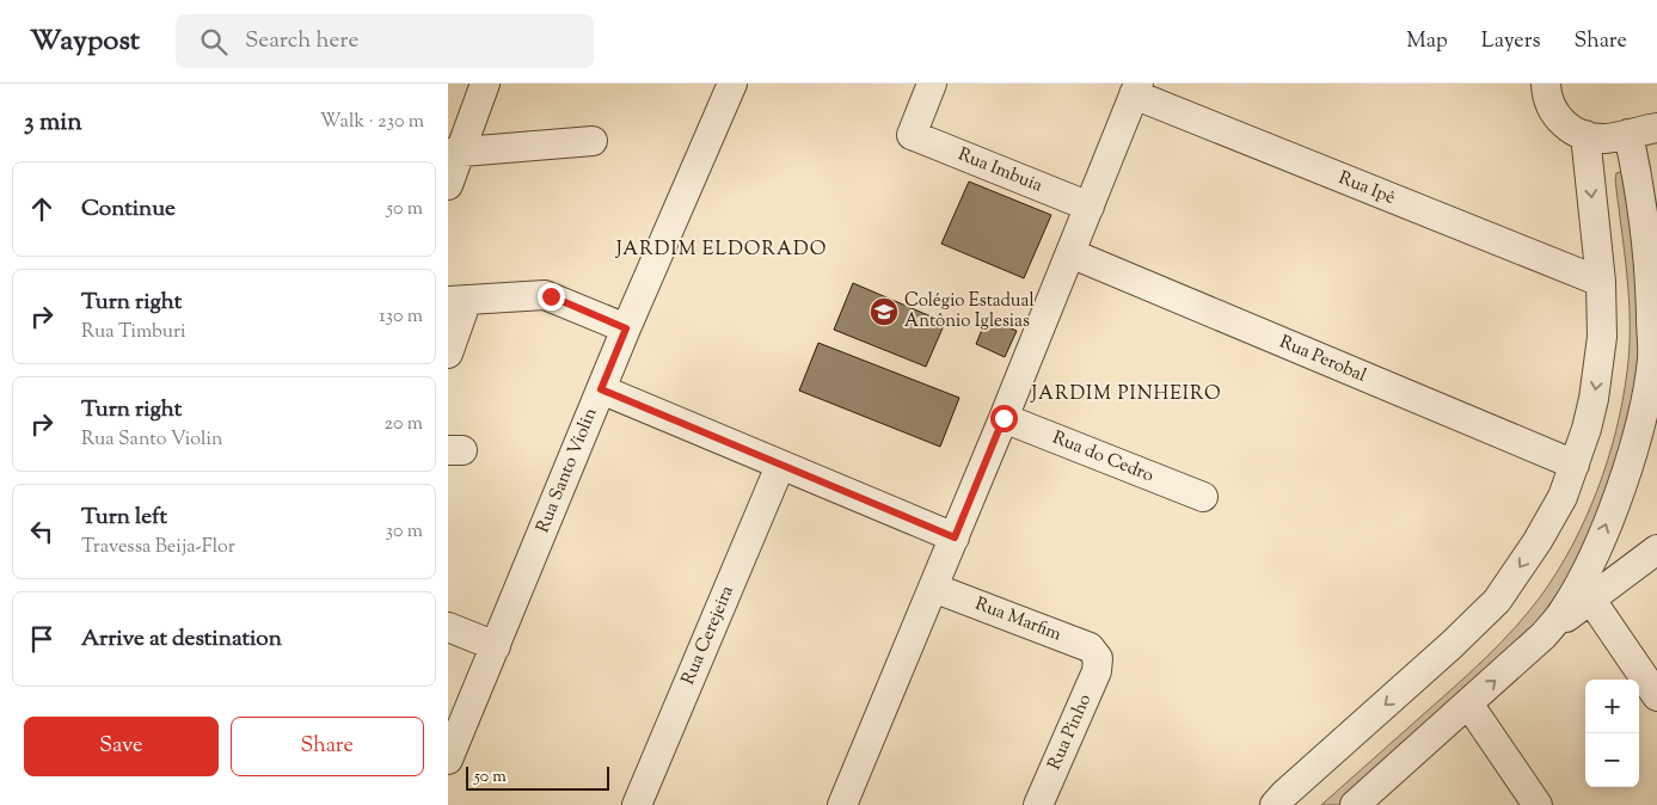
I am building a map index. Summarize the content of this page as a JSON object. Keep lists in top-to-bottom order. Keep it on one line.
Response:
{"streets":{"street":["Rua Imbuia","Rua Ipê","Rua Perobal","Rua do Cedro","Rua Santo Violin","Rua Marfim","Rua Cerejeira","Rua Pinho"]},"crossings":[["Rua Marfim","Rua Pinho"]],"districts":["JARDIM ELDORADO","JARDIM PINHEIRO"],"places":{"school or university":["Colégio Estadual Antônio Iglesias"]},"scale_bar":"50 m","page":{"header":"Waypost","search":"Search here","nav":["Map","Layers","Share"],"heading":["3 min","Walk · 230 m"],"list":[["Continue","50 m"],["Turn right","Rua Timburi","130 m"],["Turn right","Rua Santo Violin","20 m"],["Turn left","Travessa Beija-Flor","30 m"],"Arrive at destination"],"map_buttons":["+","−"],"buttons":["Save","Share"],"scale":"50 m"}}
